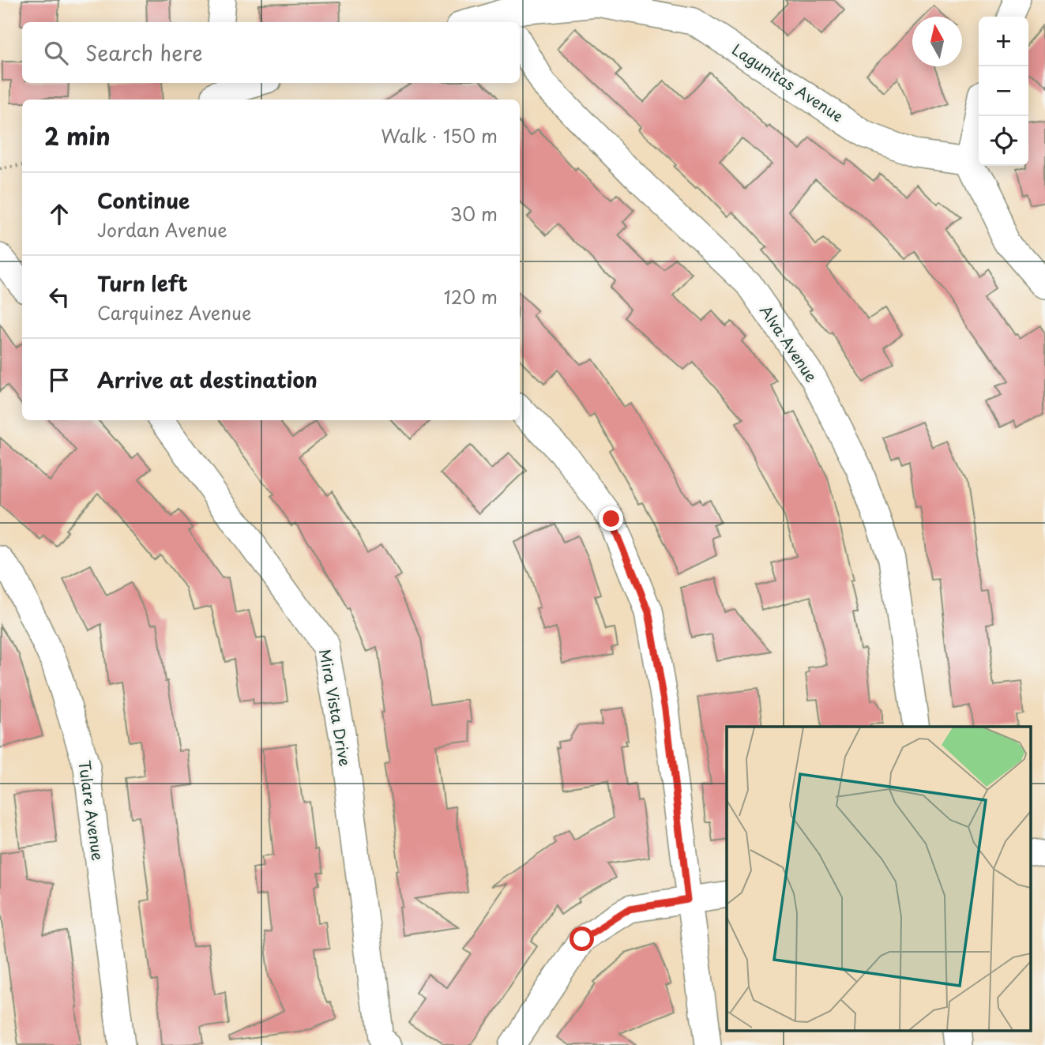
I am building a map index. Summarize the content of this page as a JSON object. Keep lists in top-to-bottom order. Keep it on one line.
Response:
{"streets":{"street":["Lagunitas Avenue","Alva Avenue","Mira Vista Drive","Tulare Avenue"]},"north":"top","page":{"map_buttons":["+","−"],"search":"Search here","heading":["2 min","Walk · 150 m"],"list":[["Continue","Jordan Avenue","30 m"],["Turn left","Carquinez Avenue","120 m"],"Arrive at destination"]}}
